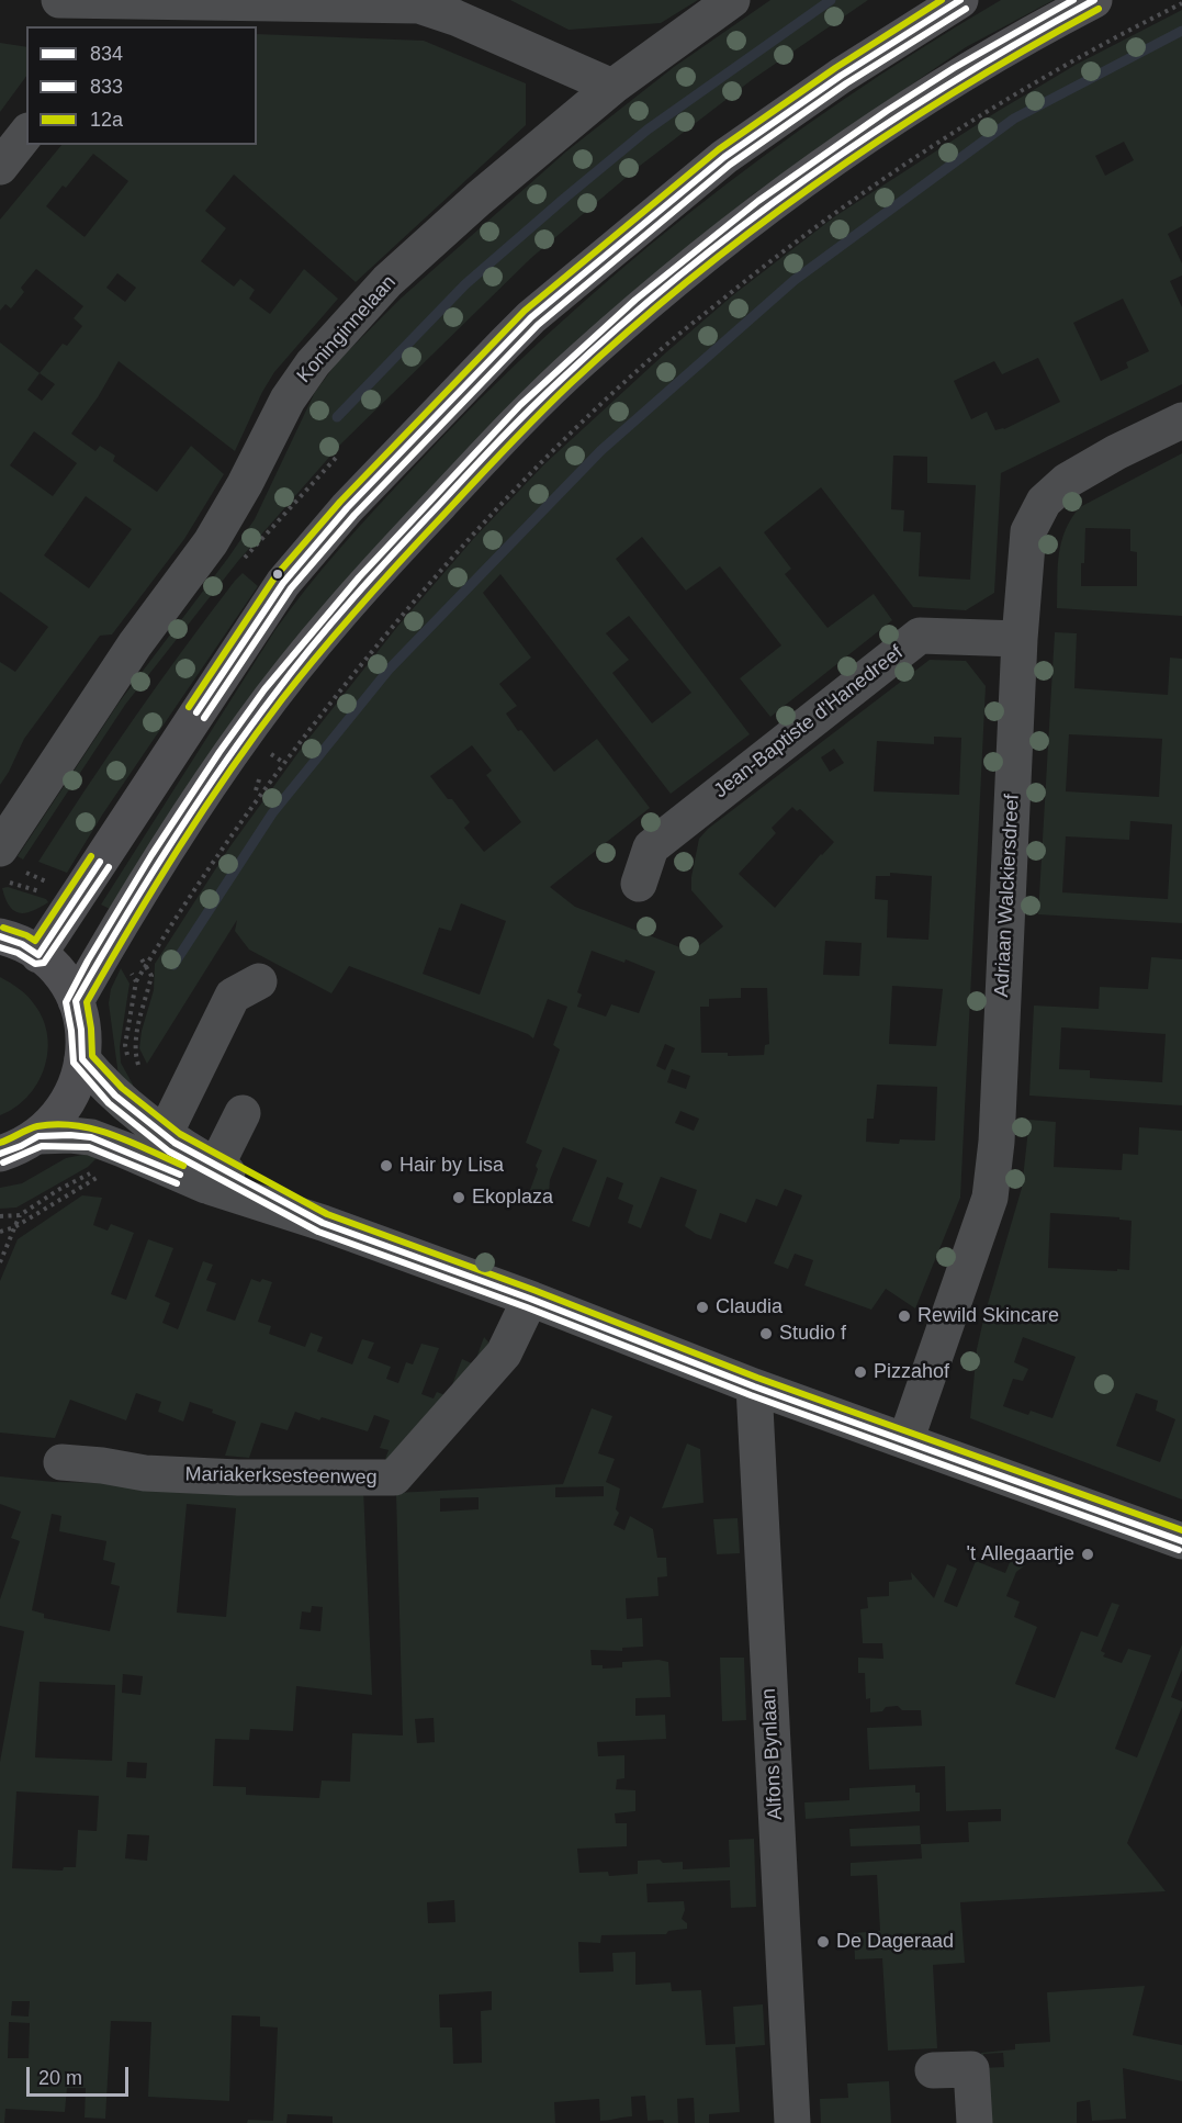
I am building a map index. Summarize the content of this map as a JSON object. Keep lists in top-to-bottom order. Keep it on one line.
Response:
{"streets":{"street":["Koninginnelaan","Jean-Baptiste d'Hanedreef","Adriaan Walckiersdreef","Mariakerksesteenweg","Alfons Bynlaan"]},"crossings":[["Jean-Baptiste d'Hanedreef","Adriaan Walckiersdreef"]],"places":["Hair by Lisa","Ekoplaza","Claudia","Rewild Skincare","Studio f","Pizzahof","'t Allegaartje","De Dageraad"],"lines":["transit line 834","transit line 833","transit line 12a"],"legend":["834","833","12a"],"scale_bar":"20 m"}
